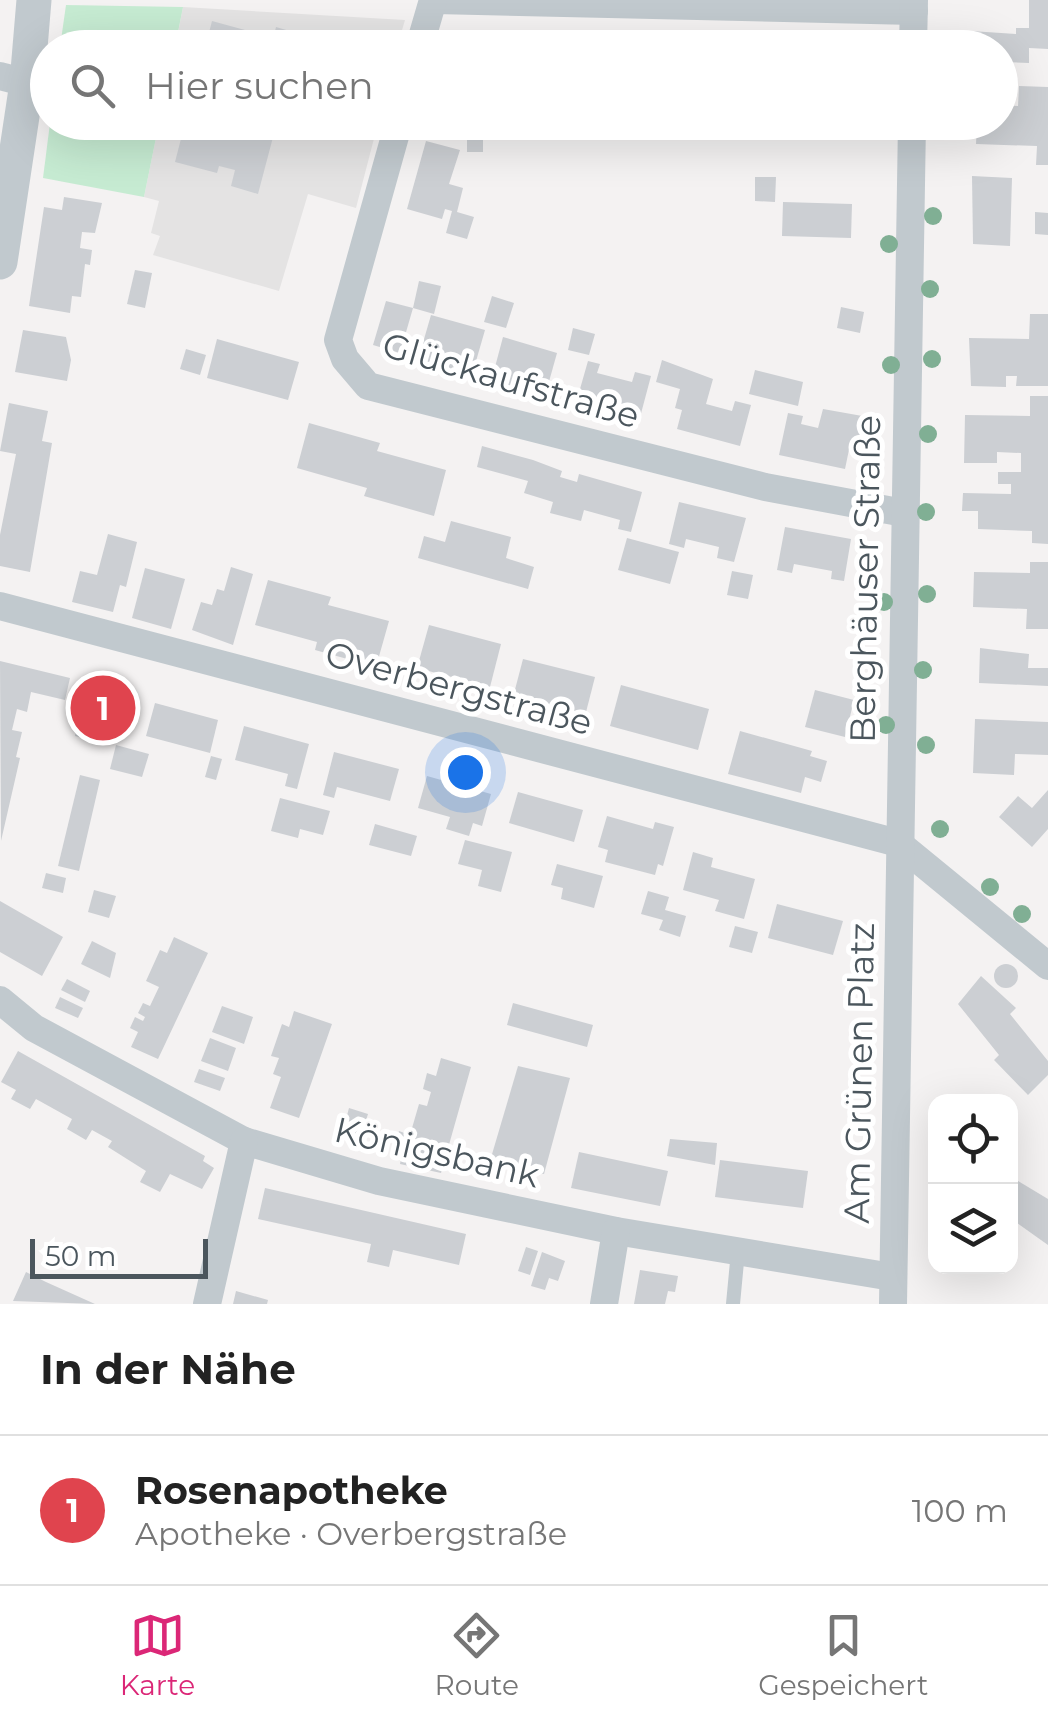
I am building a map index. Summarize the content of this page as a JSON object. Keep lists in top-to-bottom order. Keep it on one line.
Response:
{"streets":{"street":["Glückaufstraße","Berghäuser Straße","Overbergstraße","Am Grünen Platz","Königsbank"]},"crossings":[["Glückaufstraße","Berghäuser Straße"],["Berghäuser Straße","Overbergstraße"],["Berghäuser Straße","Am Grünen Platz"],["Overbergstraße","Am Grünen Platz"],["Am Grünen Platz","Königsbank"]],"scale_bar":"50 m","page":{"search":"Hier suchen","pins":"1","scale":"50 m","heading":"In der Nähe","list":[{"mark":"1","name":"Rosenapotheke","note":"Apotheke · Overbergstraße","value":"100 m"}],"nav":["Karte","Route","Gespeichert"]}}
